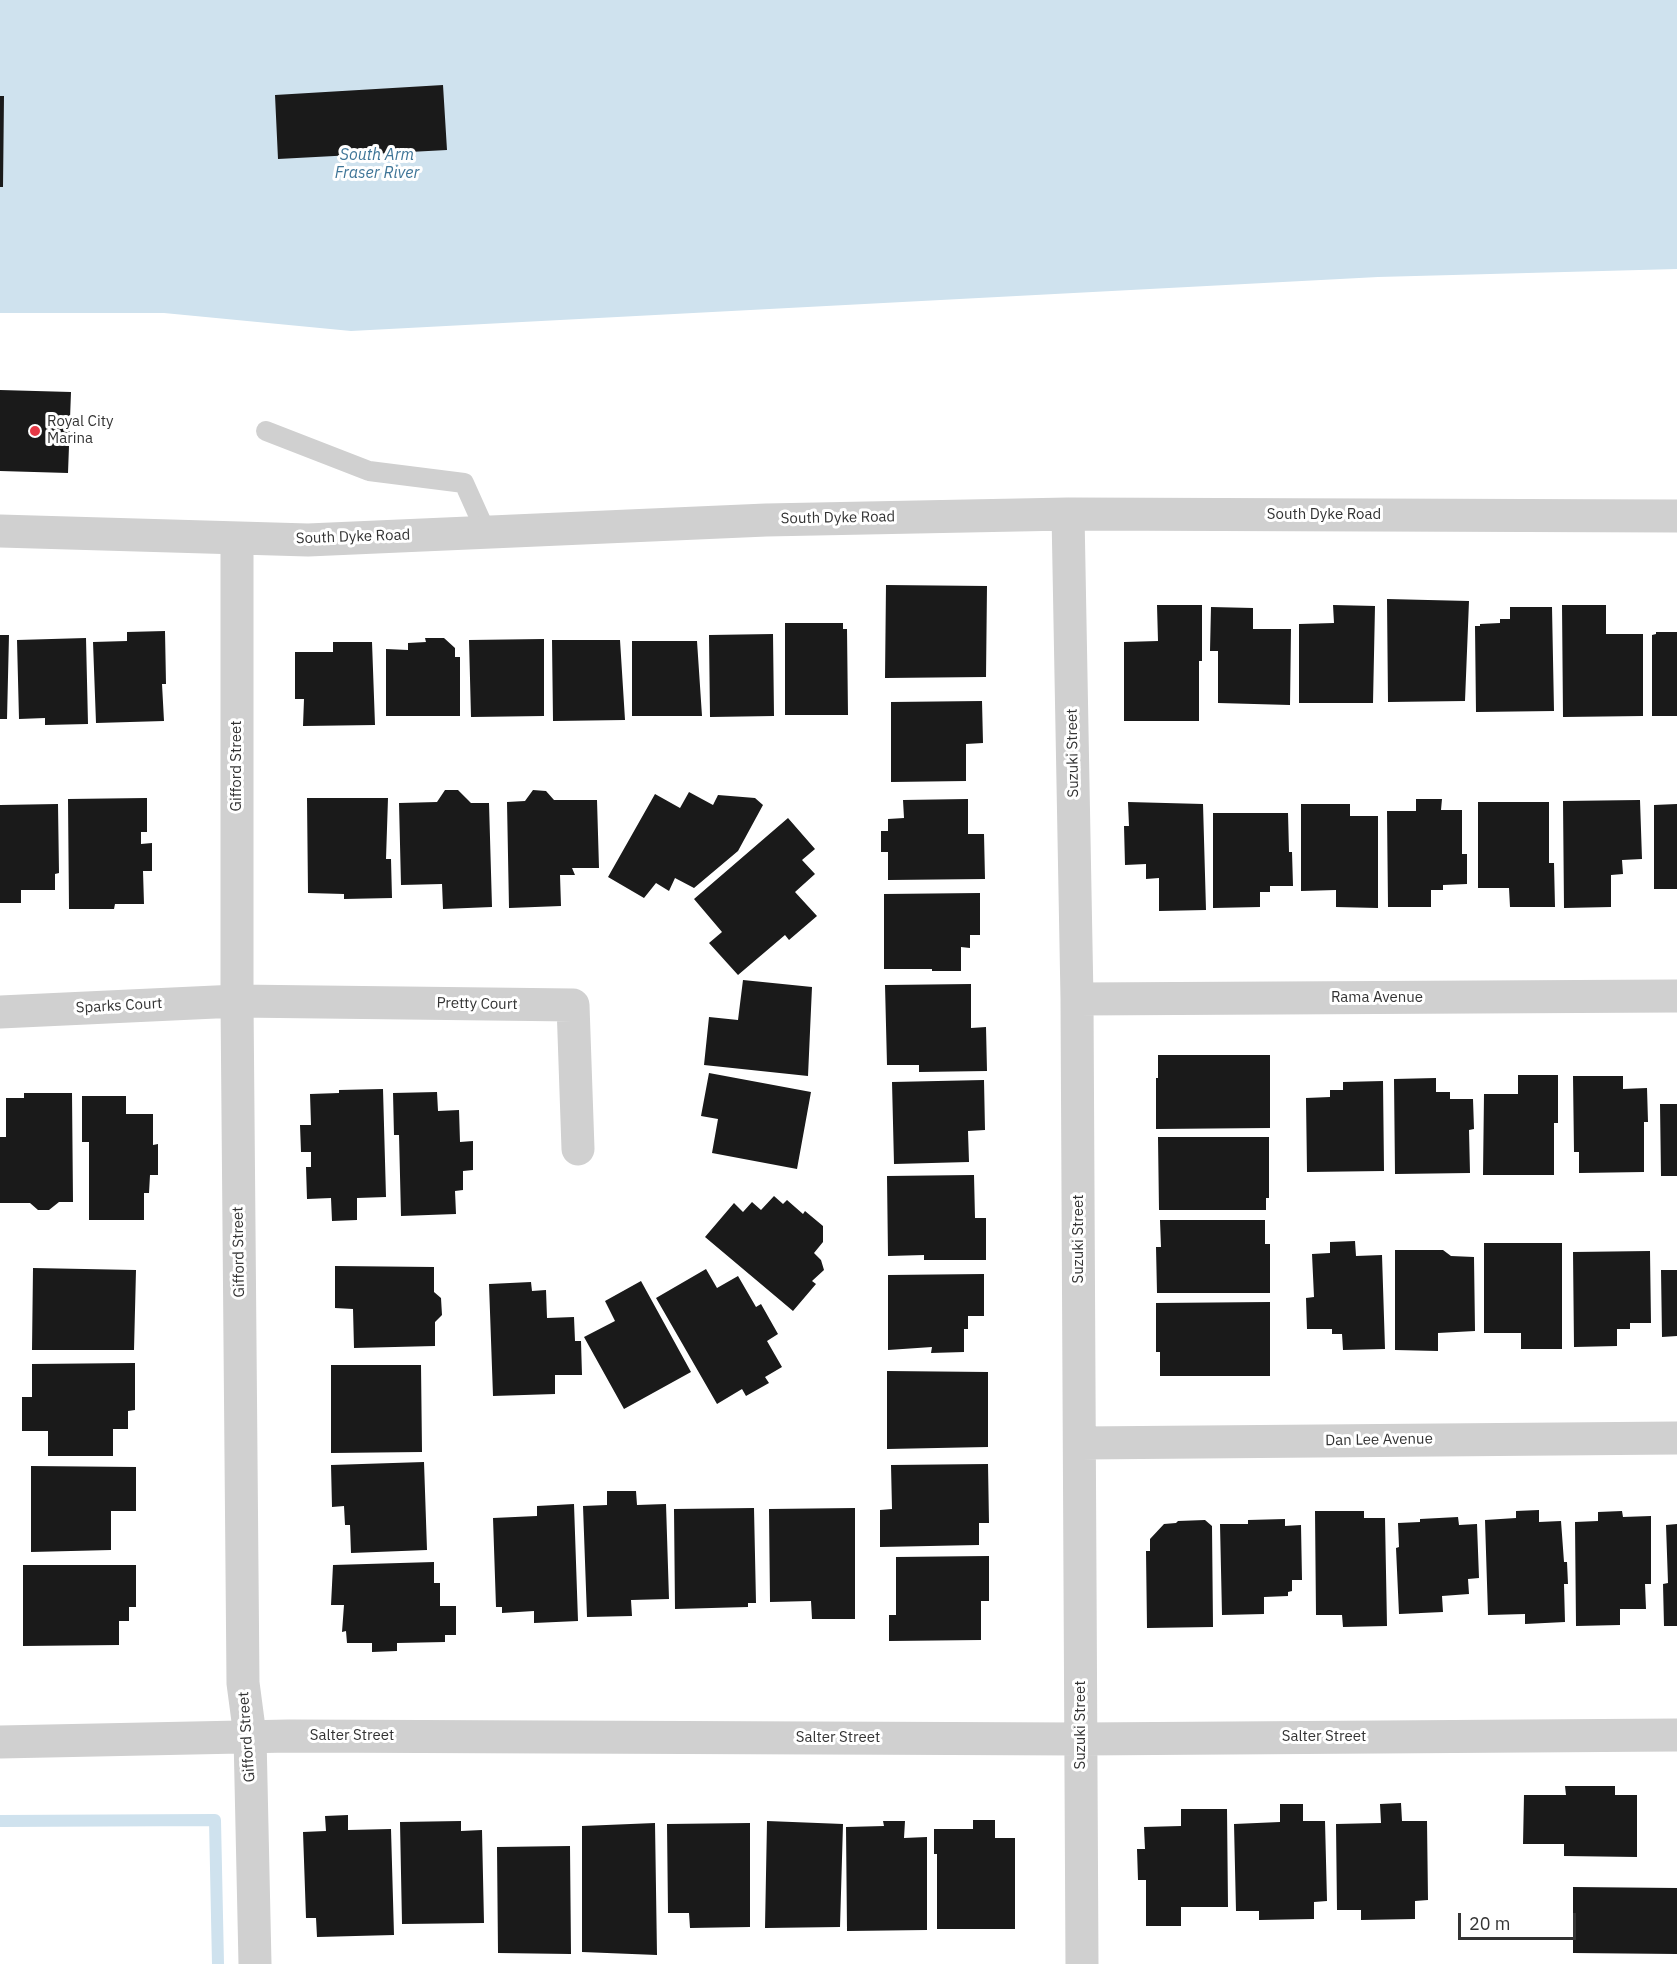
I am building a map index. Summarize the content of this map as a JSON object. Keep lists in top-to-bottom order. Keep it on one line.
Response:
{"streets":{"street":["South Dyke Road","Suzuki Street","Gifford Street","Rama Avenue","Pretty Court","Sparks Court","Dan Lee Avenue","Salter Street"]},"crossings":[["South Dyke Road","Suzuki Street"],["South Dyke Road","Gifford Street"],["Suzuki Street","Rama Avenue"],["Suzuki Street","Dan Lee Avenue"],["Suzuki Street","Salter Street"],["Gifford Street","Pretty Court"],["Gifford Street","Sparks Court"],["Gifford Street","Salter Street"],["Pretty Court","Sparks Court"]],"water":["South Arm Fraser River"],"places":["Royal City Marina"],"scale_bar":"20 m"}
